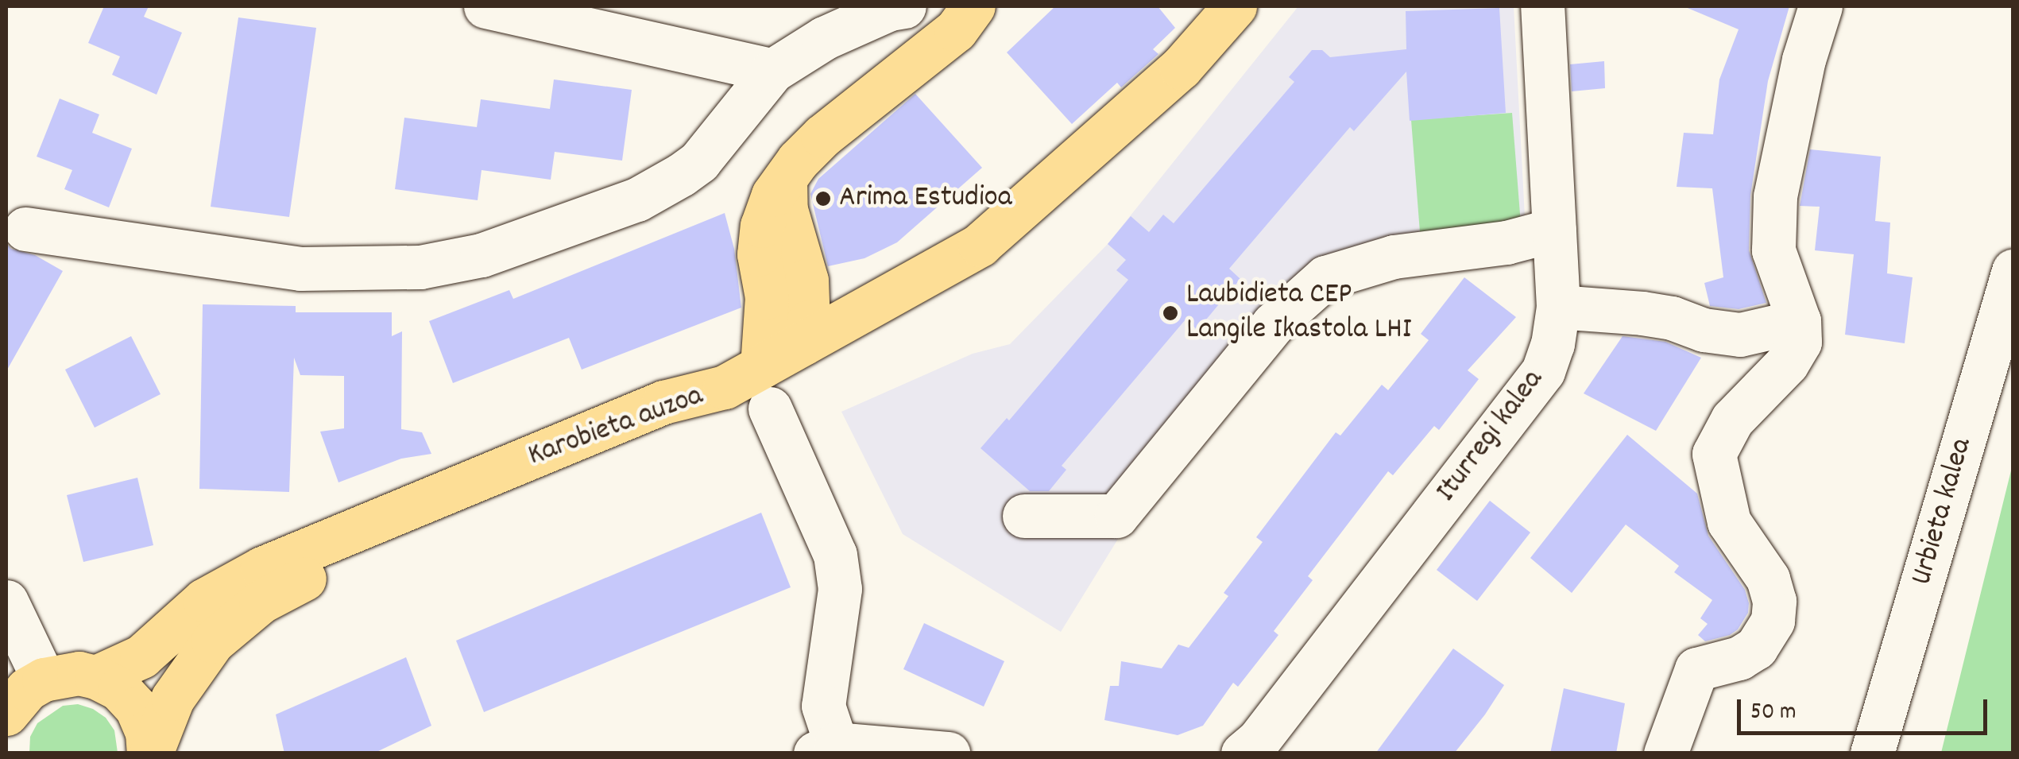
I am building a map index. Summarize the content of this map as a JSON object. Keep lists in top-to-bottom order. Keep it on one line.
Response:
{"streets":{"main road":["Karobieta auzoa"],"street":["Iturregi kalea","Urbieta kalea"]},"places":["Arima Estudioa","Laubidieta CEP Langile Ikastola LHI"],"scale_bar":"50 m"}
